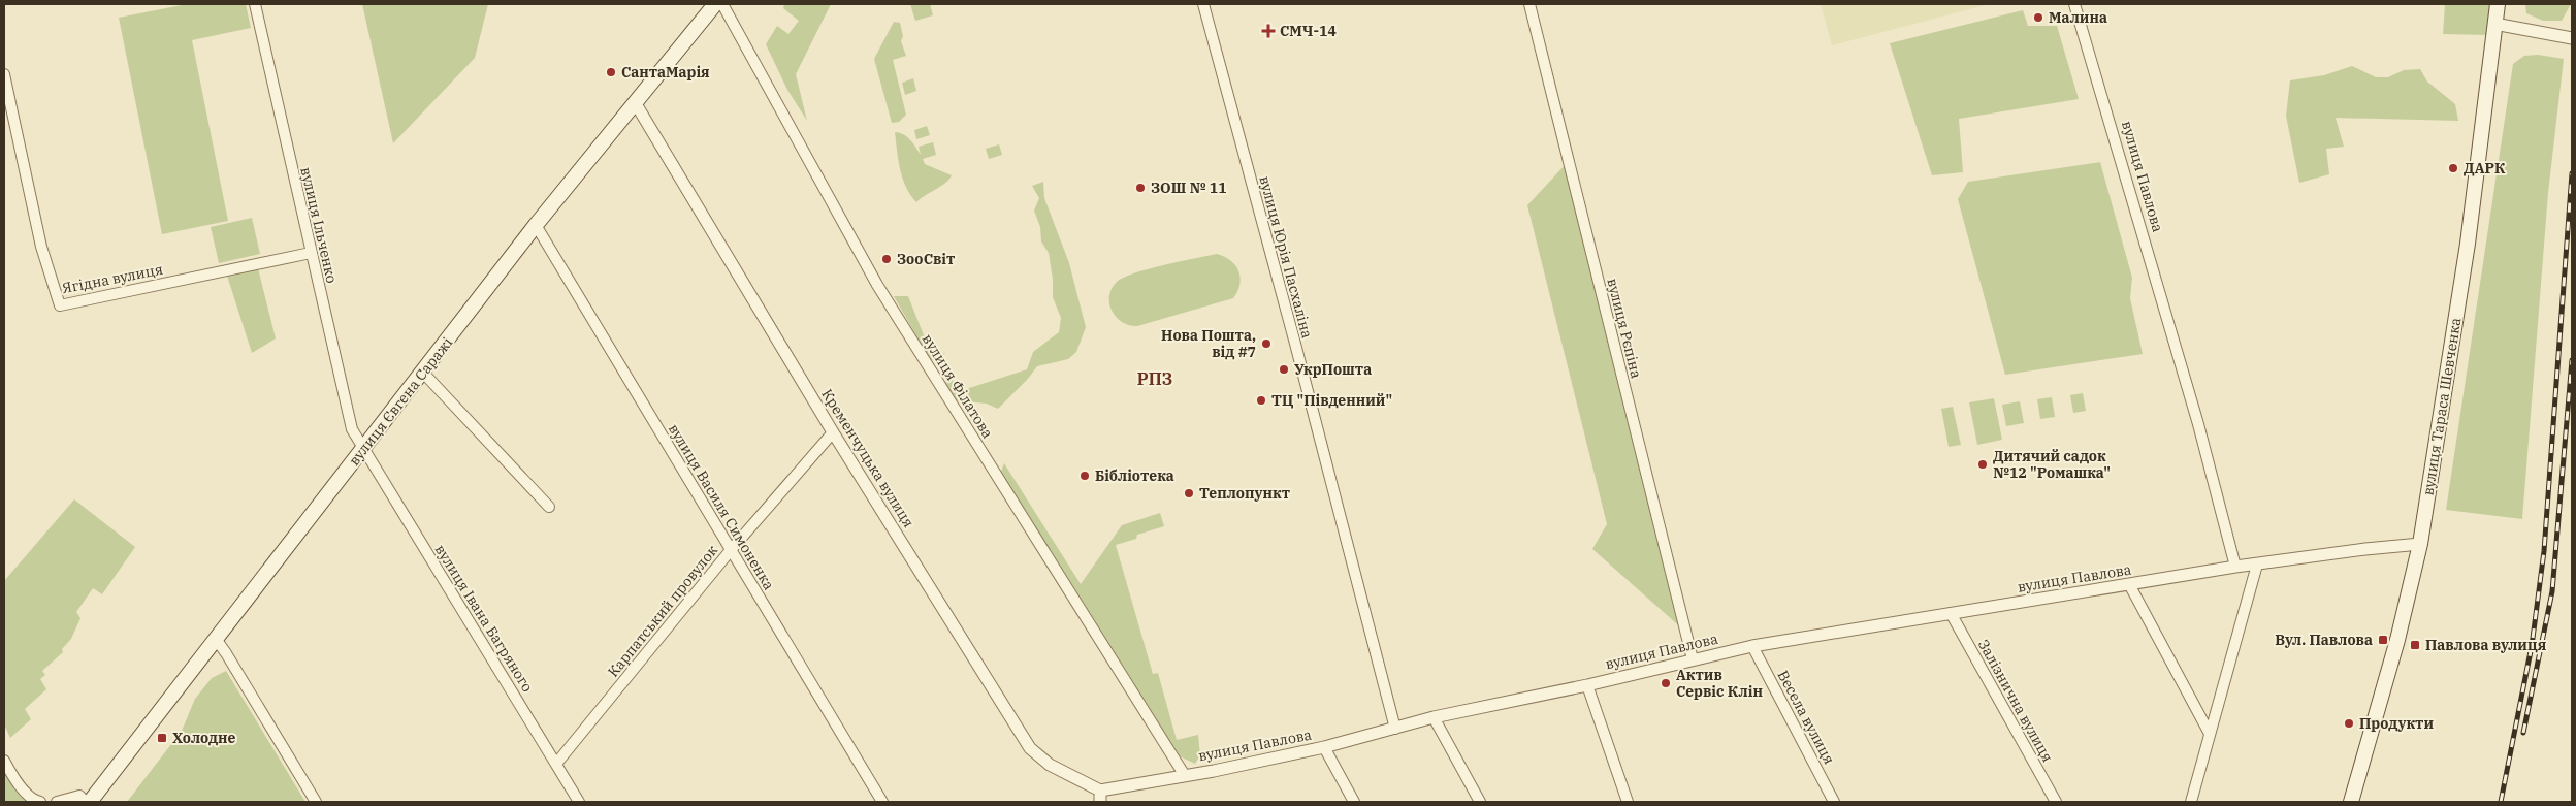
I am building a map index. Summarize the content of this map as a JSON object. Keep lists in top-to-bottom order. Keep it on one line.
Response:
{"streets":{"main road":["вулиця Євгена Саражі","вулиця Тараса Шевченка"],"street":["вулиця Павлова","вулиця Ільченко","вулиця Юрія Пасхаліна","Ягідна вулиця","вулиця Рєпіна","вулиця Філатова","Кременчуцька вулиця","вулиця Василя Симоненка","Карпатський провулок","вулиця Івана Багряного","Залізнична вулиця","Весела вулиця"]},"crossings":[["вулиця Павлова","вулиця Юрія Пасхаліна"],["вулиця Павлова","вулиця Рєпіна"],["вулиця Павлова","вулиця Філатова"],["вулиця Павлова","вулиця Тараса Шевченка"],["вулиця Павлова","Кременчуцька вулиця"],["вулиця Павлова","Залізнична вулиця"],["вулиця Павлова","Весела вулиця"],["вулиця Ільченко","Ягідна вулиця"],["вулиця Ільченко","вулиця Євгена Саражі"],["вулиця Ільченко","вулиця Івана Багряного"],["вулиця Євгена Саражі","Кременчуцька вулиця"],["вулиця Євгена Саражі","вулиця Василя Симоненка"],["вулиця Євгена Саражі","вулиця Івана Багряного"],["Кременчуцька вулиця","Карпатський провулок"],["вулиця Василя Симоненка","Карпатський провулок"],["Карпатський провулок","вулиця Івана Багряного"]],"districts":["РПЗ"],"places":{"other":["Малина","СантаМарія","ДАРК","ЗОШ № 11","ЗооСвiт","Нова Пошта, від #7","УкрПошта","ТЦ \"Південний\"","Дитячий садок №12 \"Ромашка\"","Бібліотека","Теплопункт","Актив Сервiс Клiн","Продукти"],"health":["СМЧ-14"],"transit":["Вул. Павлова","Павлова вулиця","Холодне"]}}
